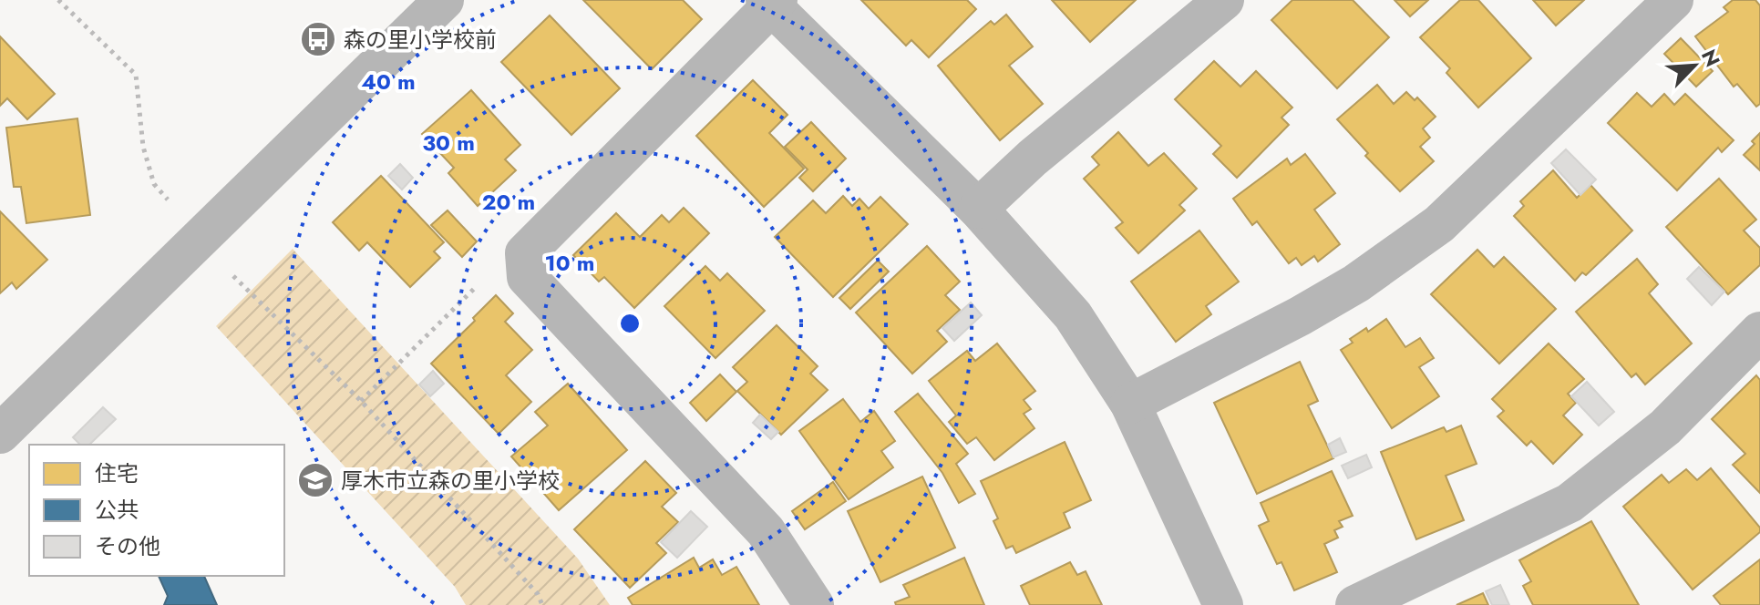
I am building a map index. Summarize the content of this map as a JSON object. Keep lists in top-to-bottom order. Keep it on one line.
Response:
{"places":{"bus stop":["森の里小学校前"],"school or university":["厚木市立森の里小学校"]},"legend":["住宅","公共","その他"],"north":"top right","rings":["40 m","30 m","20 m","10 m"]}
